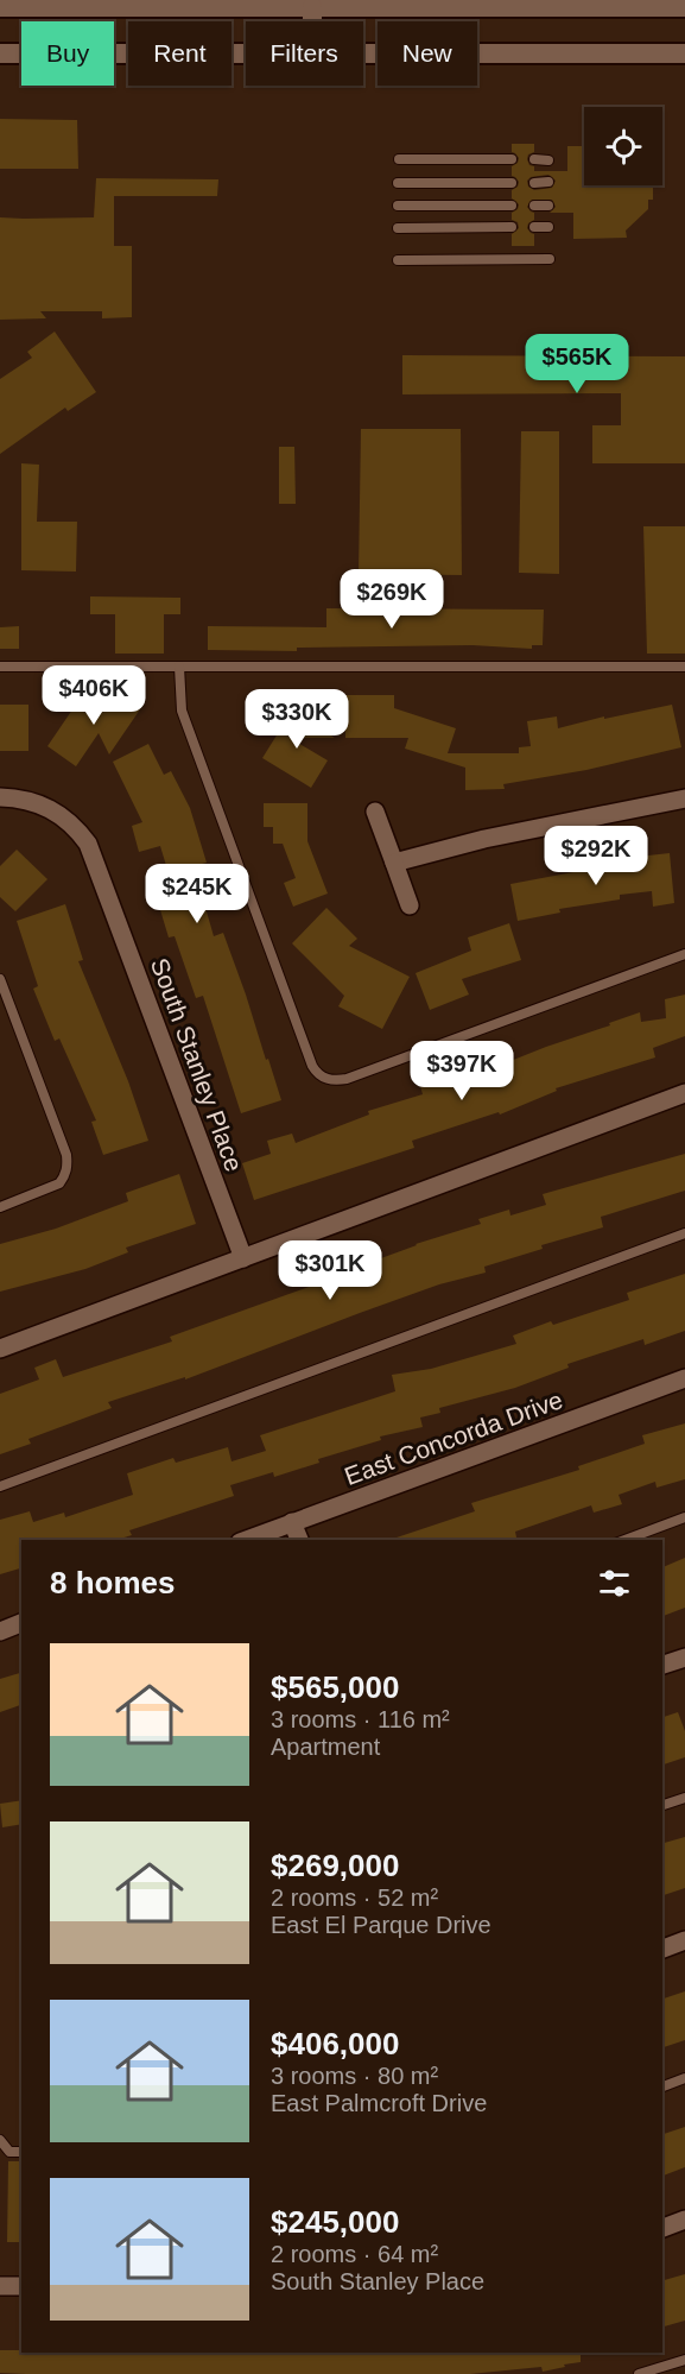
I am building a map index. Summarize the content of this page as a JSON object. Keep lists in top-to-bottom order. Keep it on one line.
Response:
{"streets":{"street":["South Stanley Place","East Concorda Drive"]},"page":{"chip":["Buy","Rent","Filters","New"],"price":["$565K","$269K","$406K","$330K","$292K","$245K","$397K","$301K"],"heading":"8 homes","list":[{"name":"$565,000","note":"3 rooms · 116 m² · Apartment"},{"name":"$269,000","note":"2 rooms · 52 m² · East El Parque Drive"},{"name":"$406,000","note":"3 rooms · 80 m² · East Palmcroft Drive"},{"name":"$245,000","note":"2 rooms · 64 m² · South Stanley Place"}]}}
